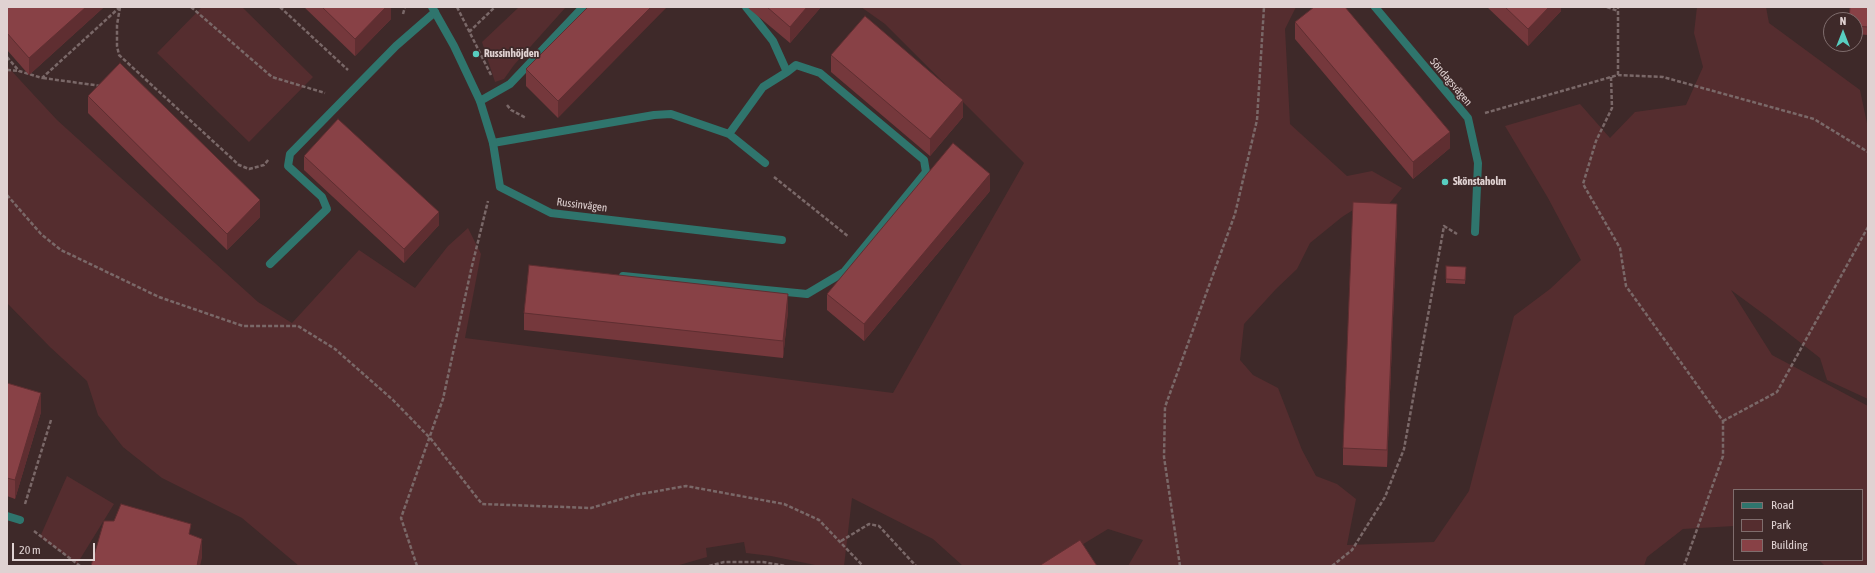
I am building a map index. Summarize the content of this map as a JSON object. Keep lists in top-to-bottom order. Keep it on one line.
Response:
{"streets":{"street":["Söndagsvägen","Russinvägen"]},"places":["Russinhöjden","Skönstaholm"],"legend":["Road","Park","Building"],"scale_bar":"20 m","north":"top"}
